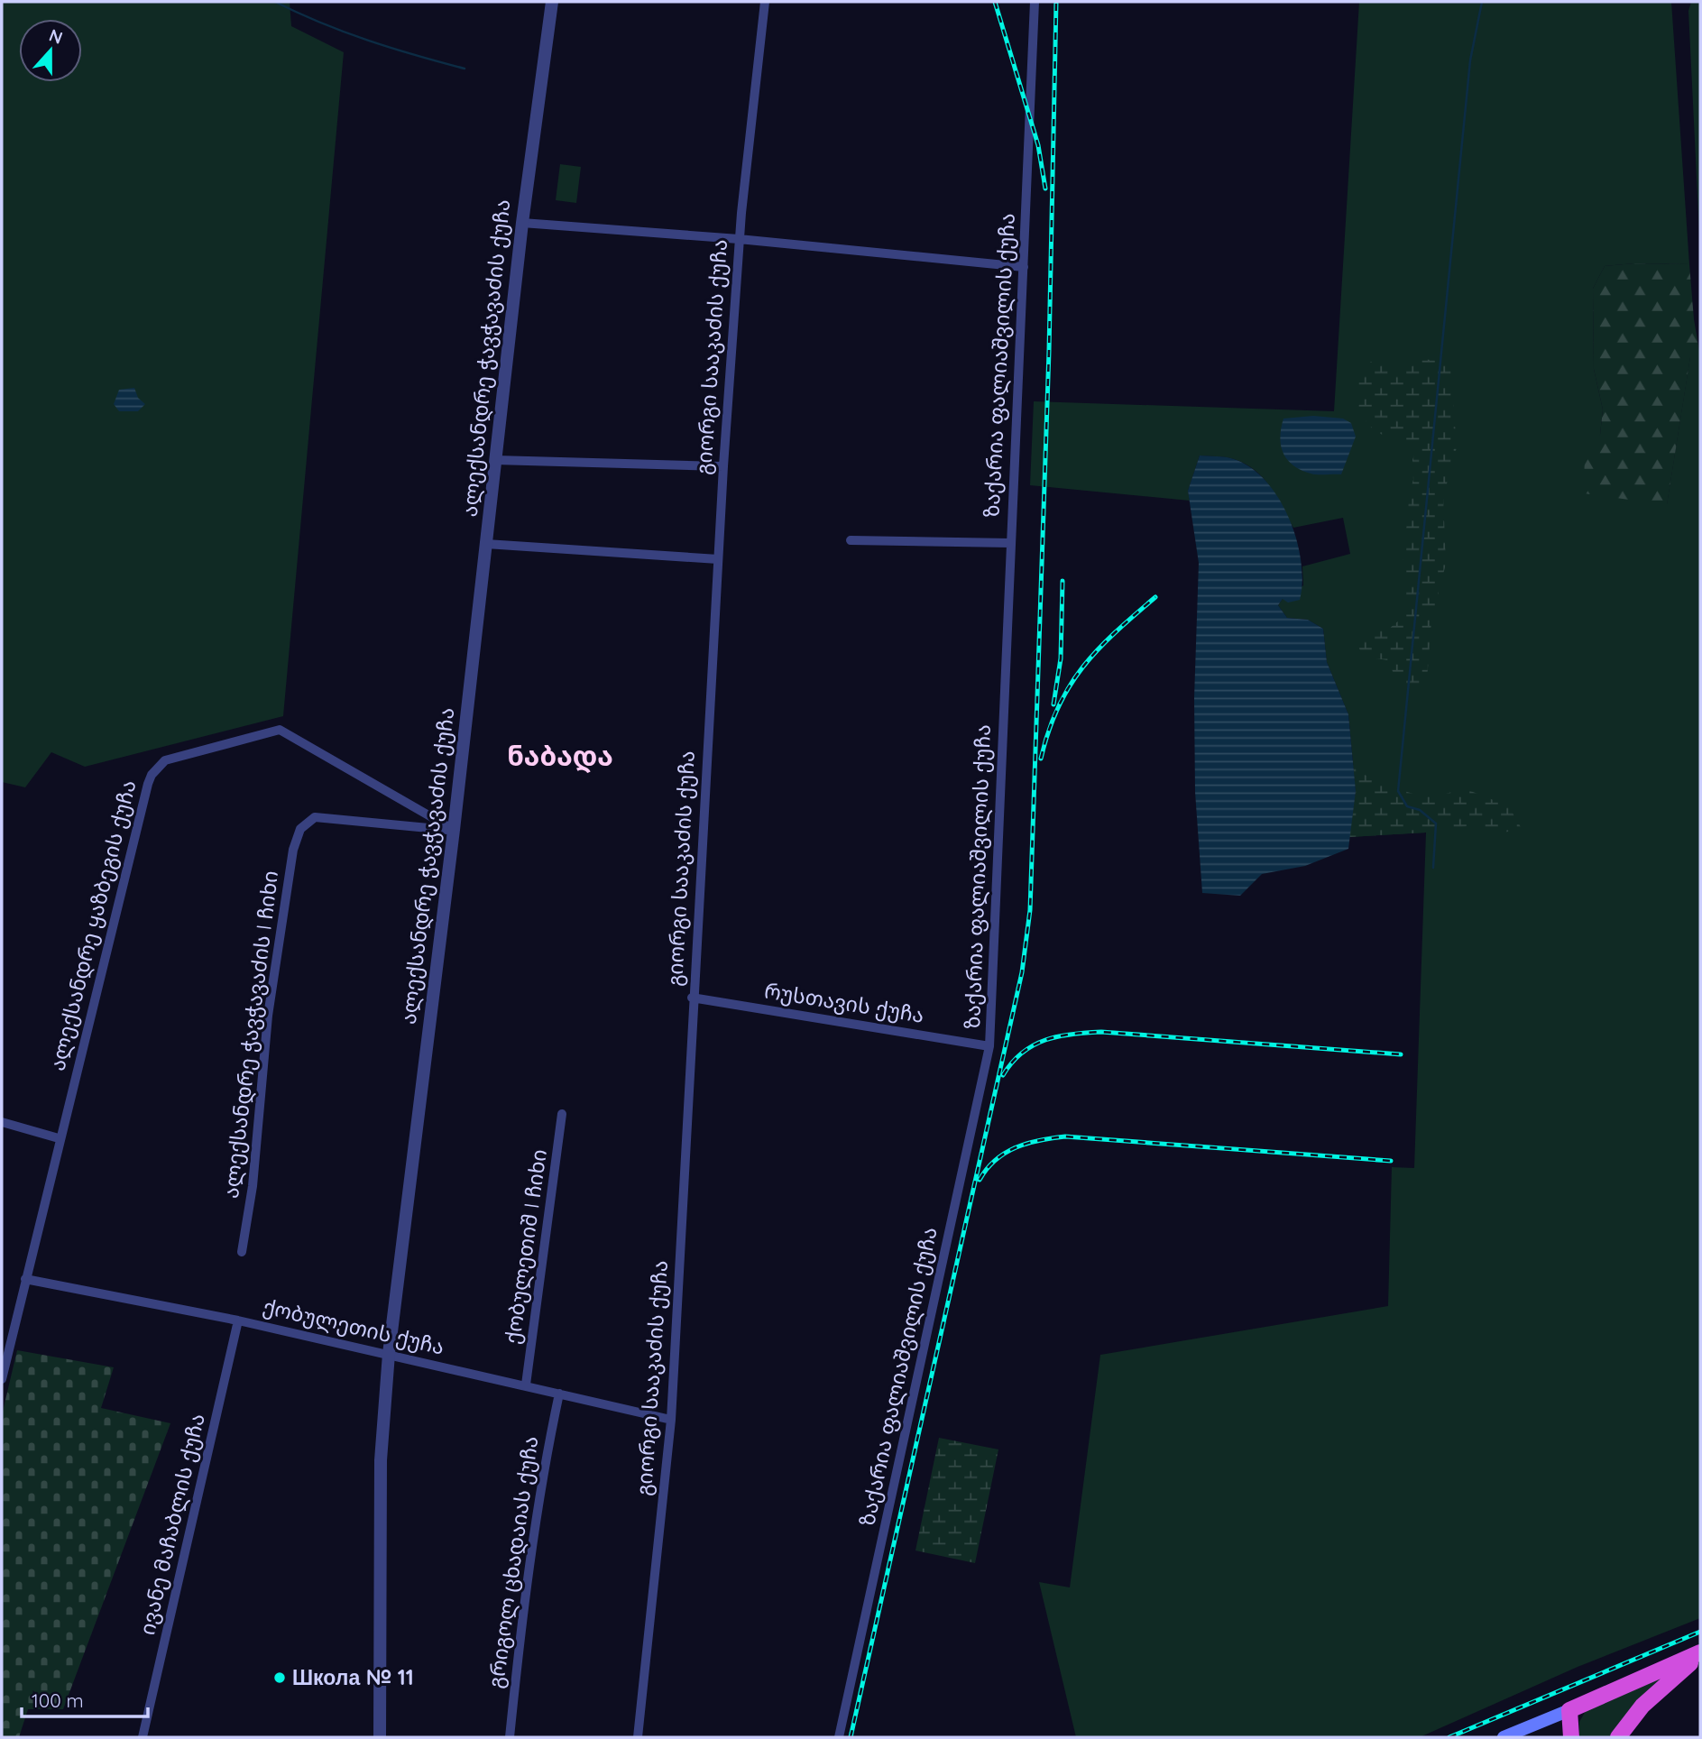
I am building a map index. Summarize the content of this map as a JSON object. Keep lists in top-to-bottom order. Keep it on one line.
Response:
{"streets":{"street":["გიორგი სააკაძის ქუჩა","ალექსანდრე ჭავჭავაძის ქუჩა","ზაქარია ფალიაშვილის ქუჩა","ალექსანდრე ყაზბეგის ქუჩა","რუსთავის ქუჩა","ალექსანდრე ჭავჭავაძის I ჩიხი","ქობულეთიშ I ჩიხი","ქობულეთის ქუჩა","ივანე მაჩაბლის ქუჩა","გრიგოლ ცხადაიას ქუჩა"]},"crossings":[["გიორგი სააკაძის ქუჩა","რუსთავის ქუჩა"],["გიორგი სააკაძის ქუჩა","ქობულეთის ქუჩა"],["ალექსანდრე ჭავჭავაძის ქუჩა","ალექსანდრე ყაზბეგის ქუჩა"],["ალექსანდრე ჭავჭავაძის ქუჩა","ალექსანდრე ჭავჭავაძის I ჩიხი"],["ალექსანდრე ჭავჭავაძის ქუჩა","ქობულეთის ქუჩა"],["ზაქარია ფალიაშვილის ქუჩა","რუსთავის ქუჩა"],["ალექსანდრე ყაზბეგის ქუჩა","ალექსანდრე ჭავჭავაძის I ჩიხი"],["ალექსანდრე ყაზბეგის ქუჩა","ქობულეთის ქუჩა"],["ქობულეთიშ I ჩიხი","ქობულეთის ქუჩა"],["ქობულეთის ქუჩა","ივანე მაჩაბლის ქუჩა"],["ქობულეთის ქუჩა","გრიგოლ ცხადაიას ქუჩა"]],"districts":["ნაბადა"],"places":["Школа № 11"],"scale_bar":"100 m","north":"top"}
